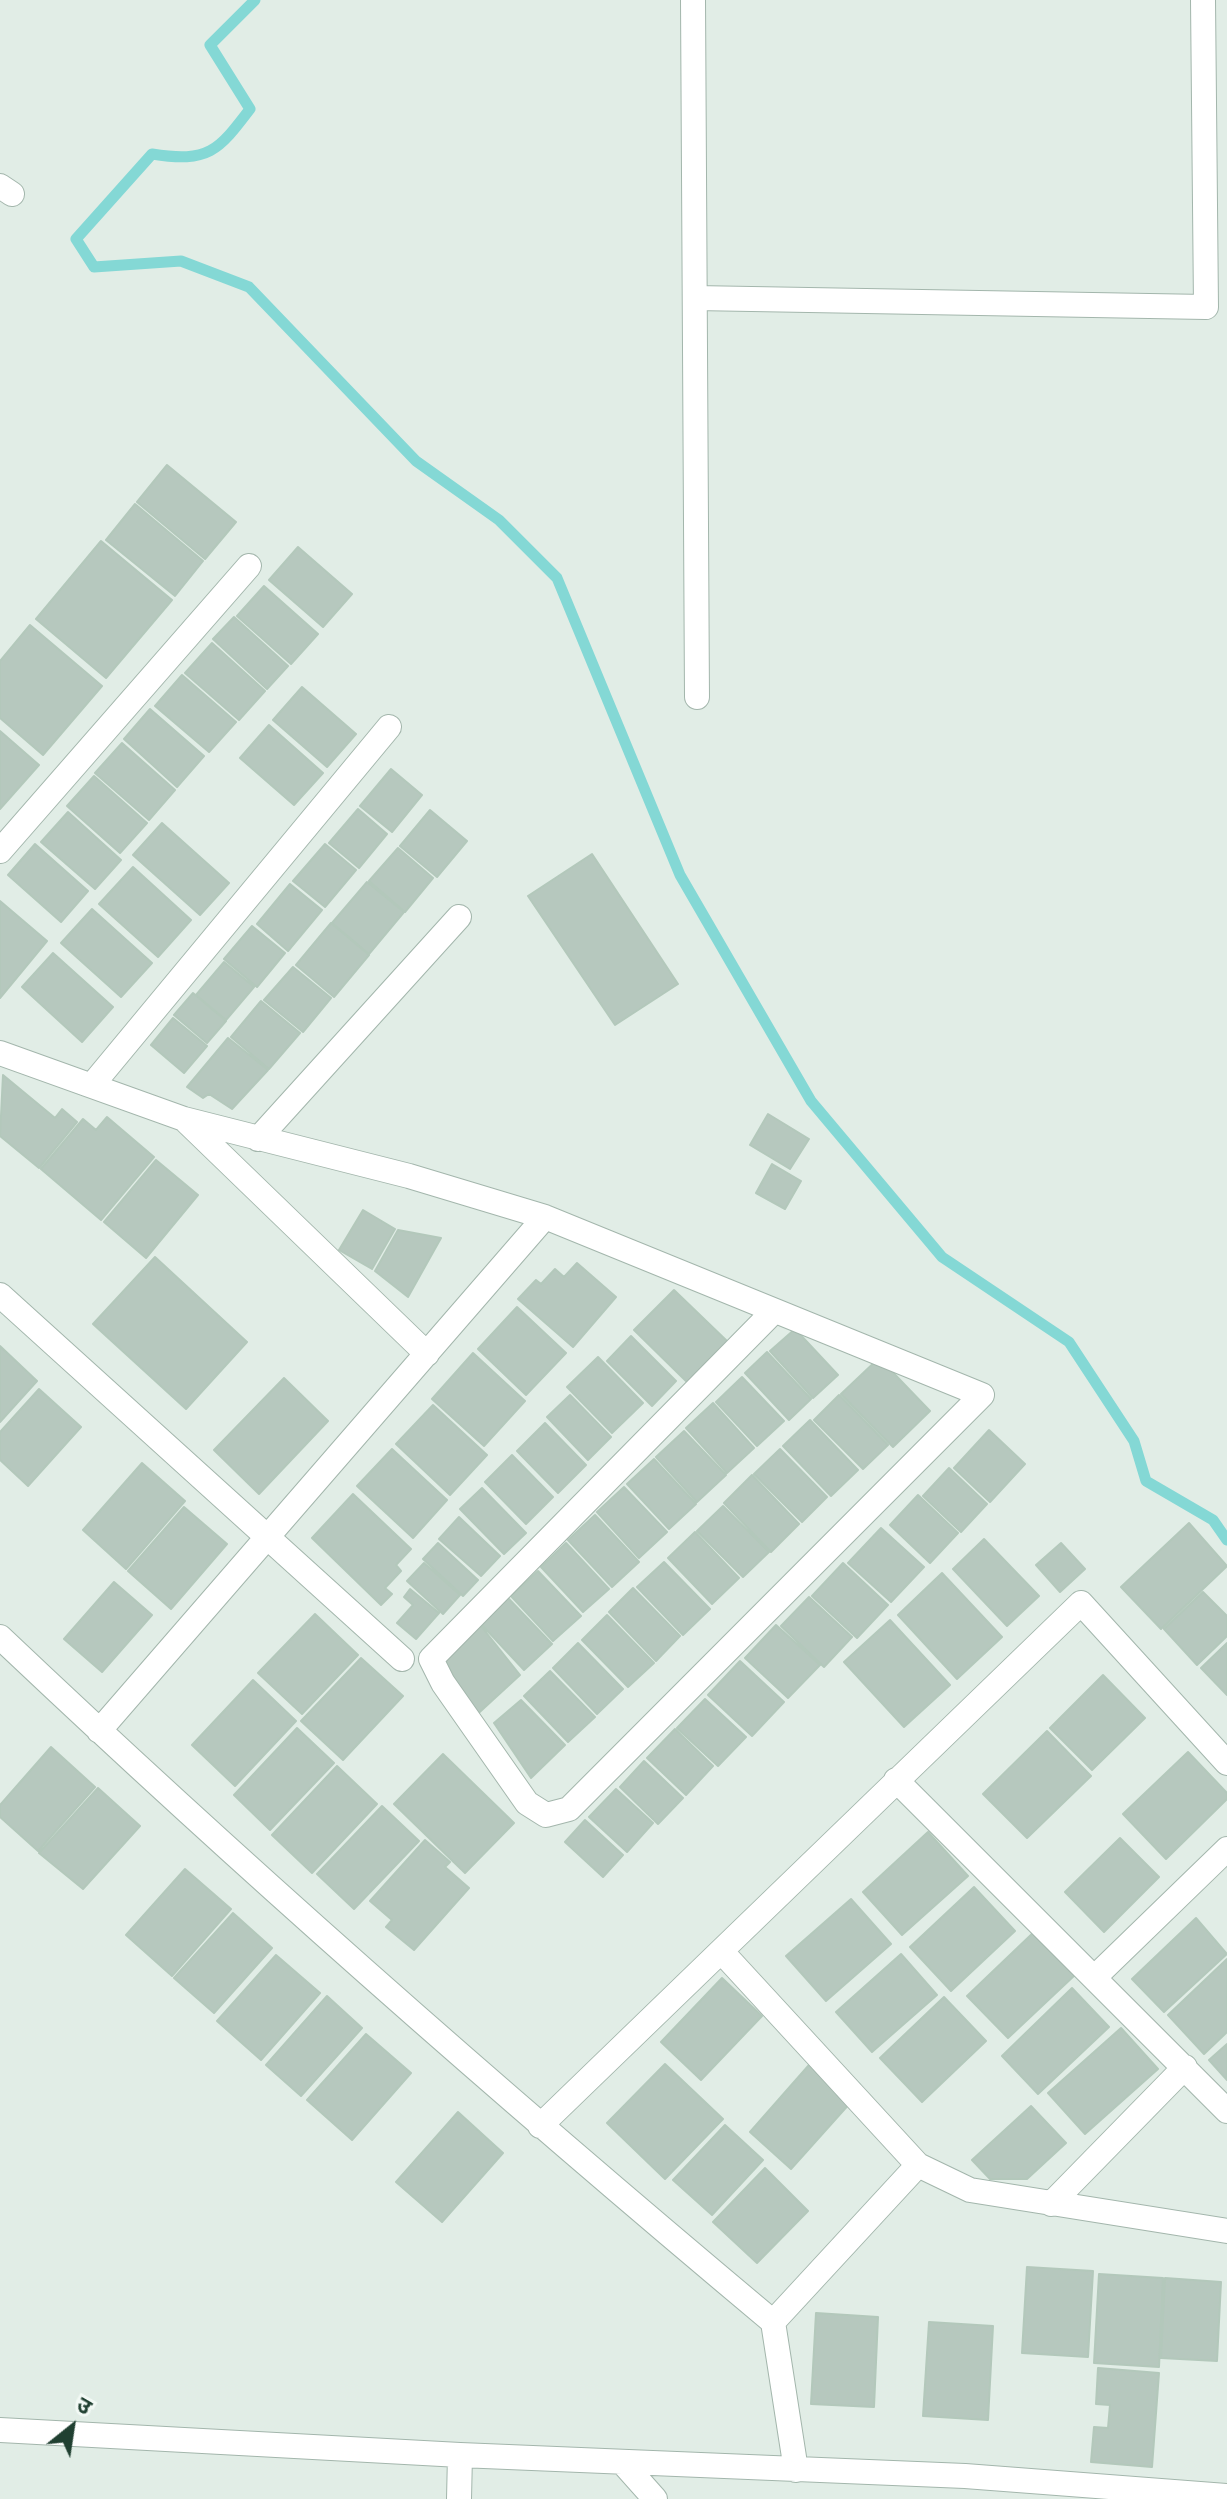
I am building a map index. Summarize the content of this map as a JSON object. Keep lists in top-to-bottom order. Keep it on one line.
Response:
{"north":"top right"}
